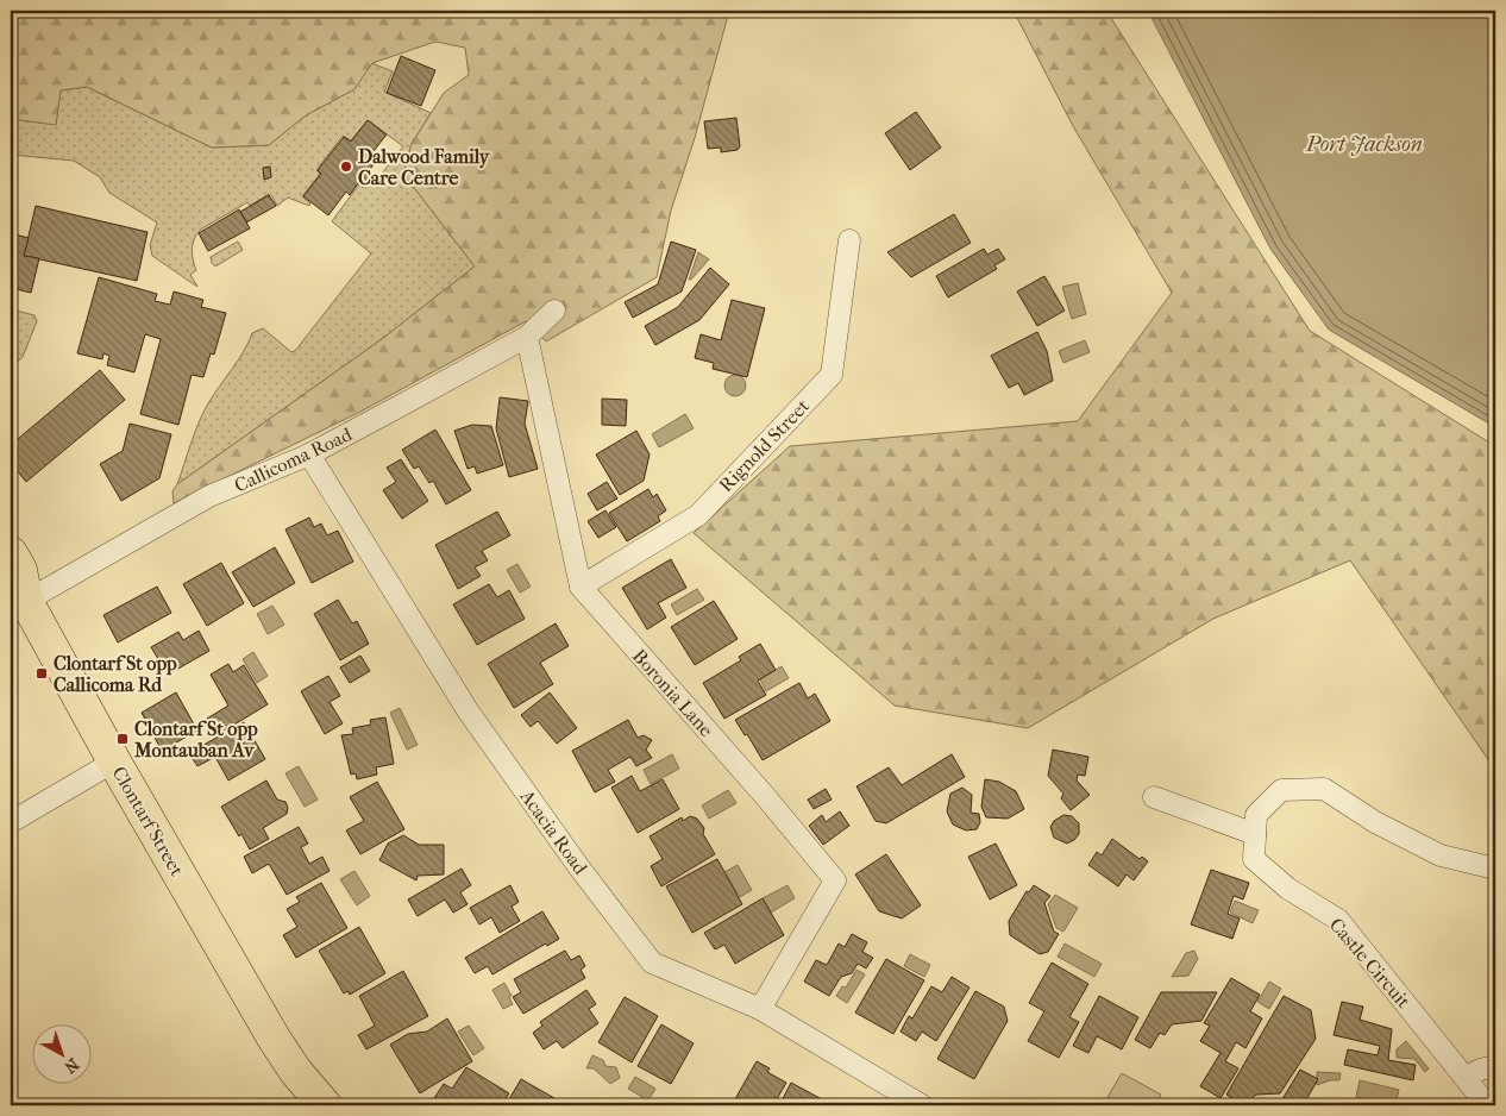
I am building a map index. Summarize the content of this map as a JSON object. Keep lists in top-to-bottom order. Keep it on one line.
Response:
{"streets":{"main road":["Clontarf Street"],"street":["Rignold Street","Callicoma Road","Boronia Lane","Acacia Road","Castle Circuit"]},"crossings":[["Rignold Street","Boronia Lane"],["Callicoma Road","Boronia Lane"],["Callicoma Road","Clontarf Street"],["Callicoma Road","Acacia Road"],["Boronia Lane","Acacia Road"]],"water":["Port Jackson"],"places":{"other":["Dalwood Family Care Centre"],"transit":["Clontarf St opp Callicoma Rd","Clontarf St opp Montauban Av"]},"north":"bottom right"}
